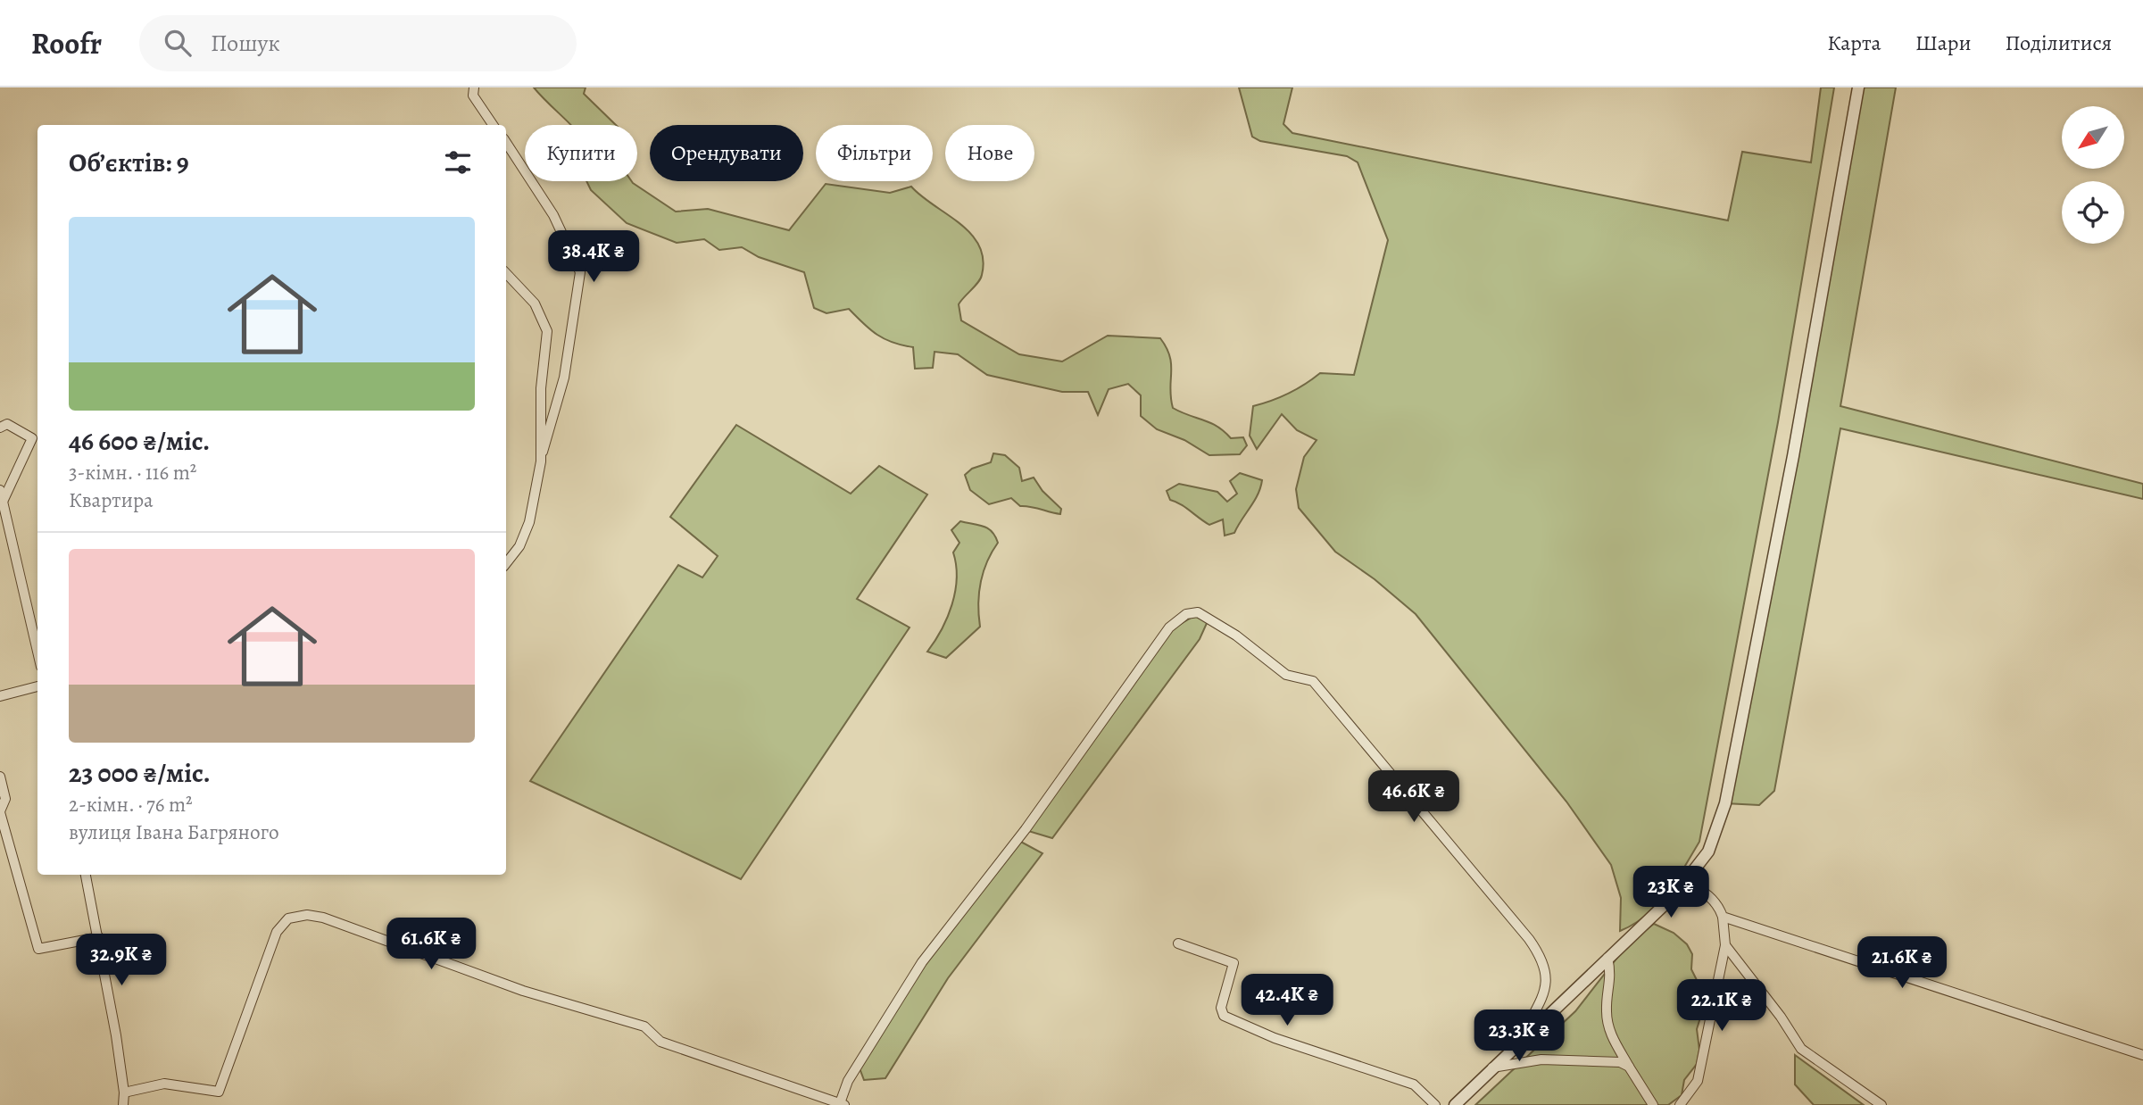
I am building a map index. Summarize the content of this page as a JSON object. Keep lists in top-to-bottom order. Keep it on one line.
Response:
{"north":"bottom left","page":{"header":"Roofr","search":"Пошук","nav":["Карта","Шари","Поділитися"],"chip":["Купити","Орендувати","Фільтри","Нове"],"heading":"Об’єктів: 9","list":[{"name":"46 600 ₴/міс.","note":"3-кімн. · 116 m² · Квартира"},{"name":"23 000 ₴/міс.","note":"2-кімн. · 76 m² · вулиця Івана Багряного"}],"price":["38.4K ₴","46.6K ₴","23K ₴","61.6K ₴","32.9K ₴","21.6K ₴","42.4K ₴","22.1K ₴","23.3K ₴"]}}
